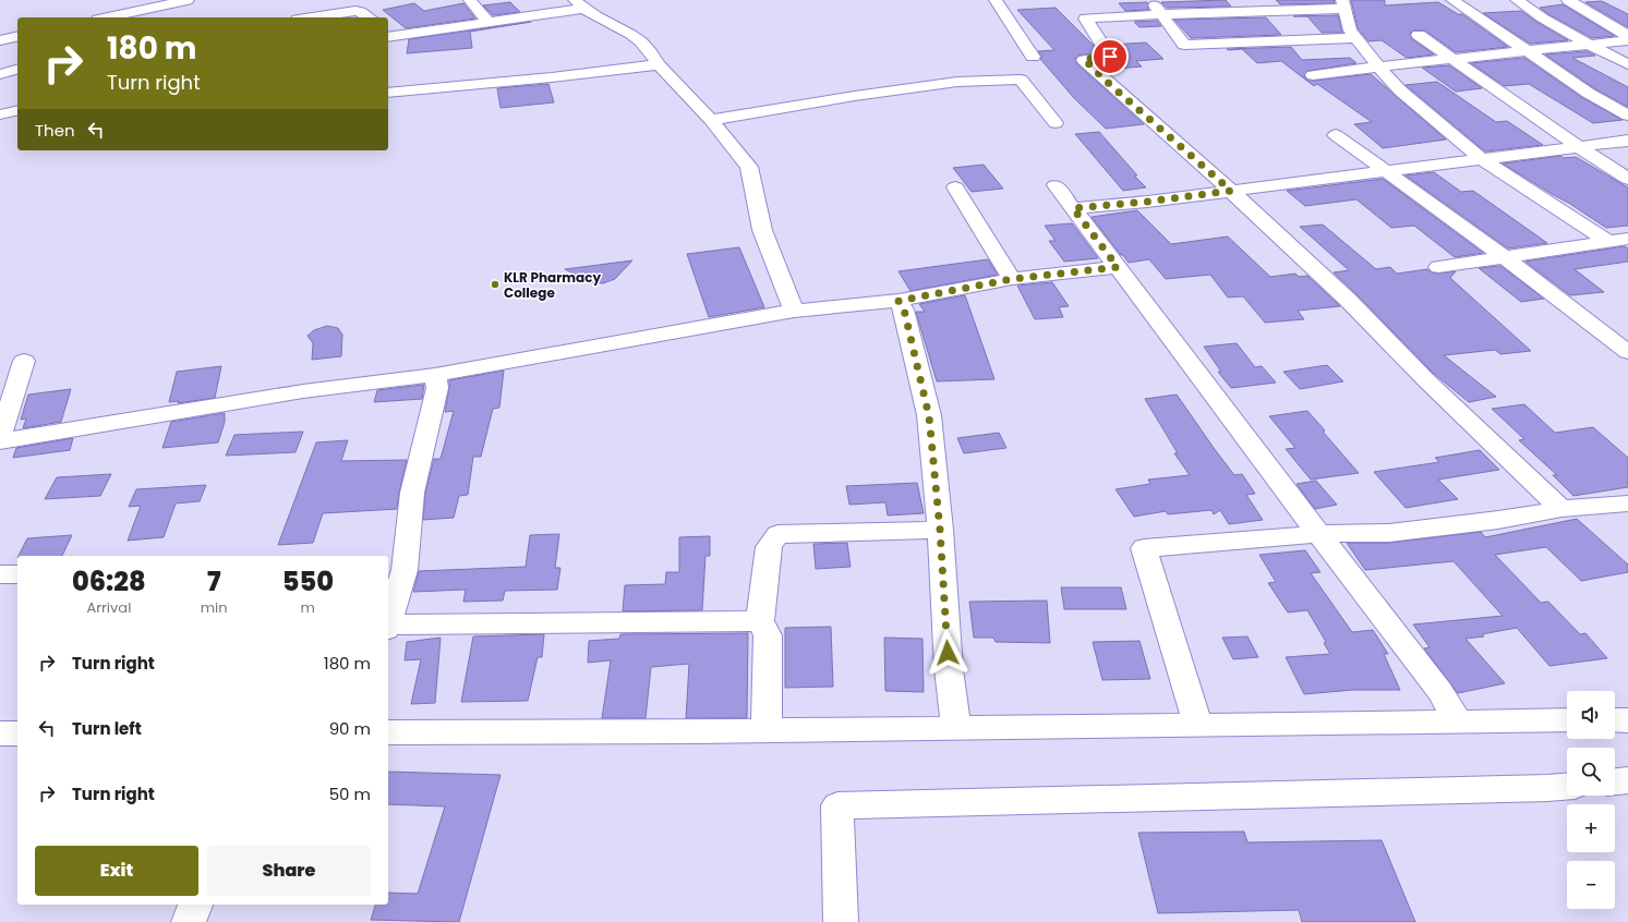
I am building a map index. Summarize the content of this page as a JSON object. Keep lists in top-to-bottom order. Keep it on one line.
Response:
{"places":["KLR Pharmacy College"],"page":{"turn":["180 m","Turn right"],"then":"Then","eta":["06:28","Arrival","7","min","550","m"],"list":[{"name":"Turn right","value":"180 m"},{"name":"Turn left","value":"90 m"},{"name":"Turn right","value":"50 m"}],"map_buttons":["+","−"],"buttons":["Exit","Share"]}}
